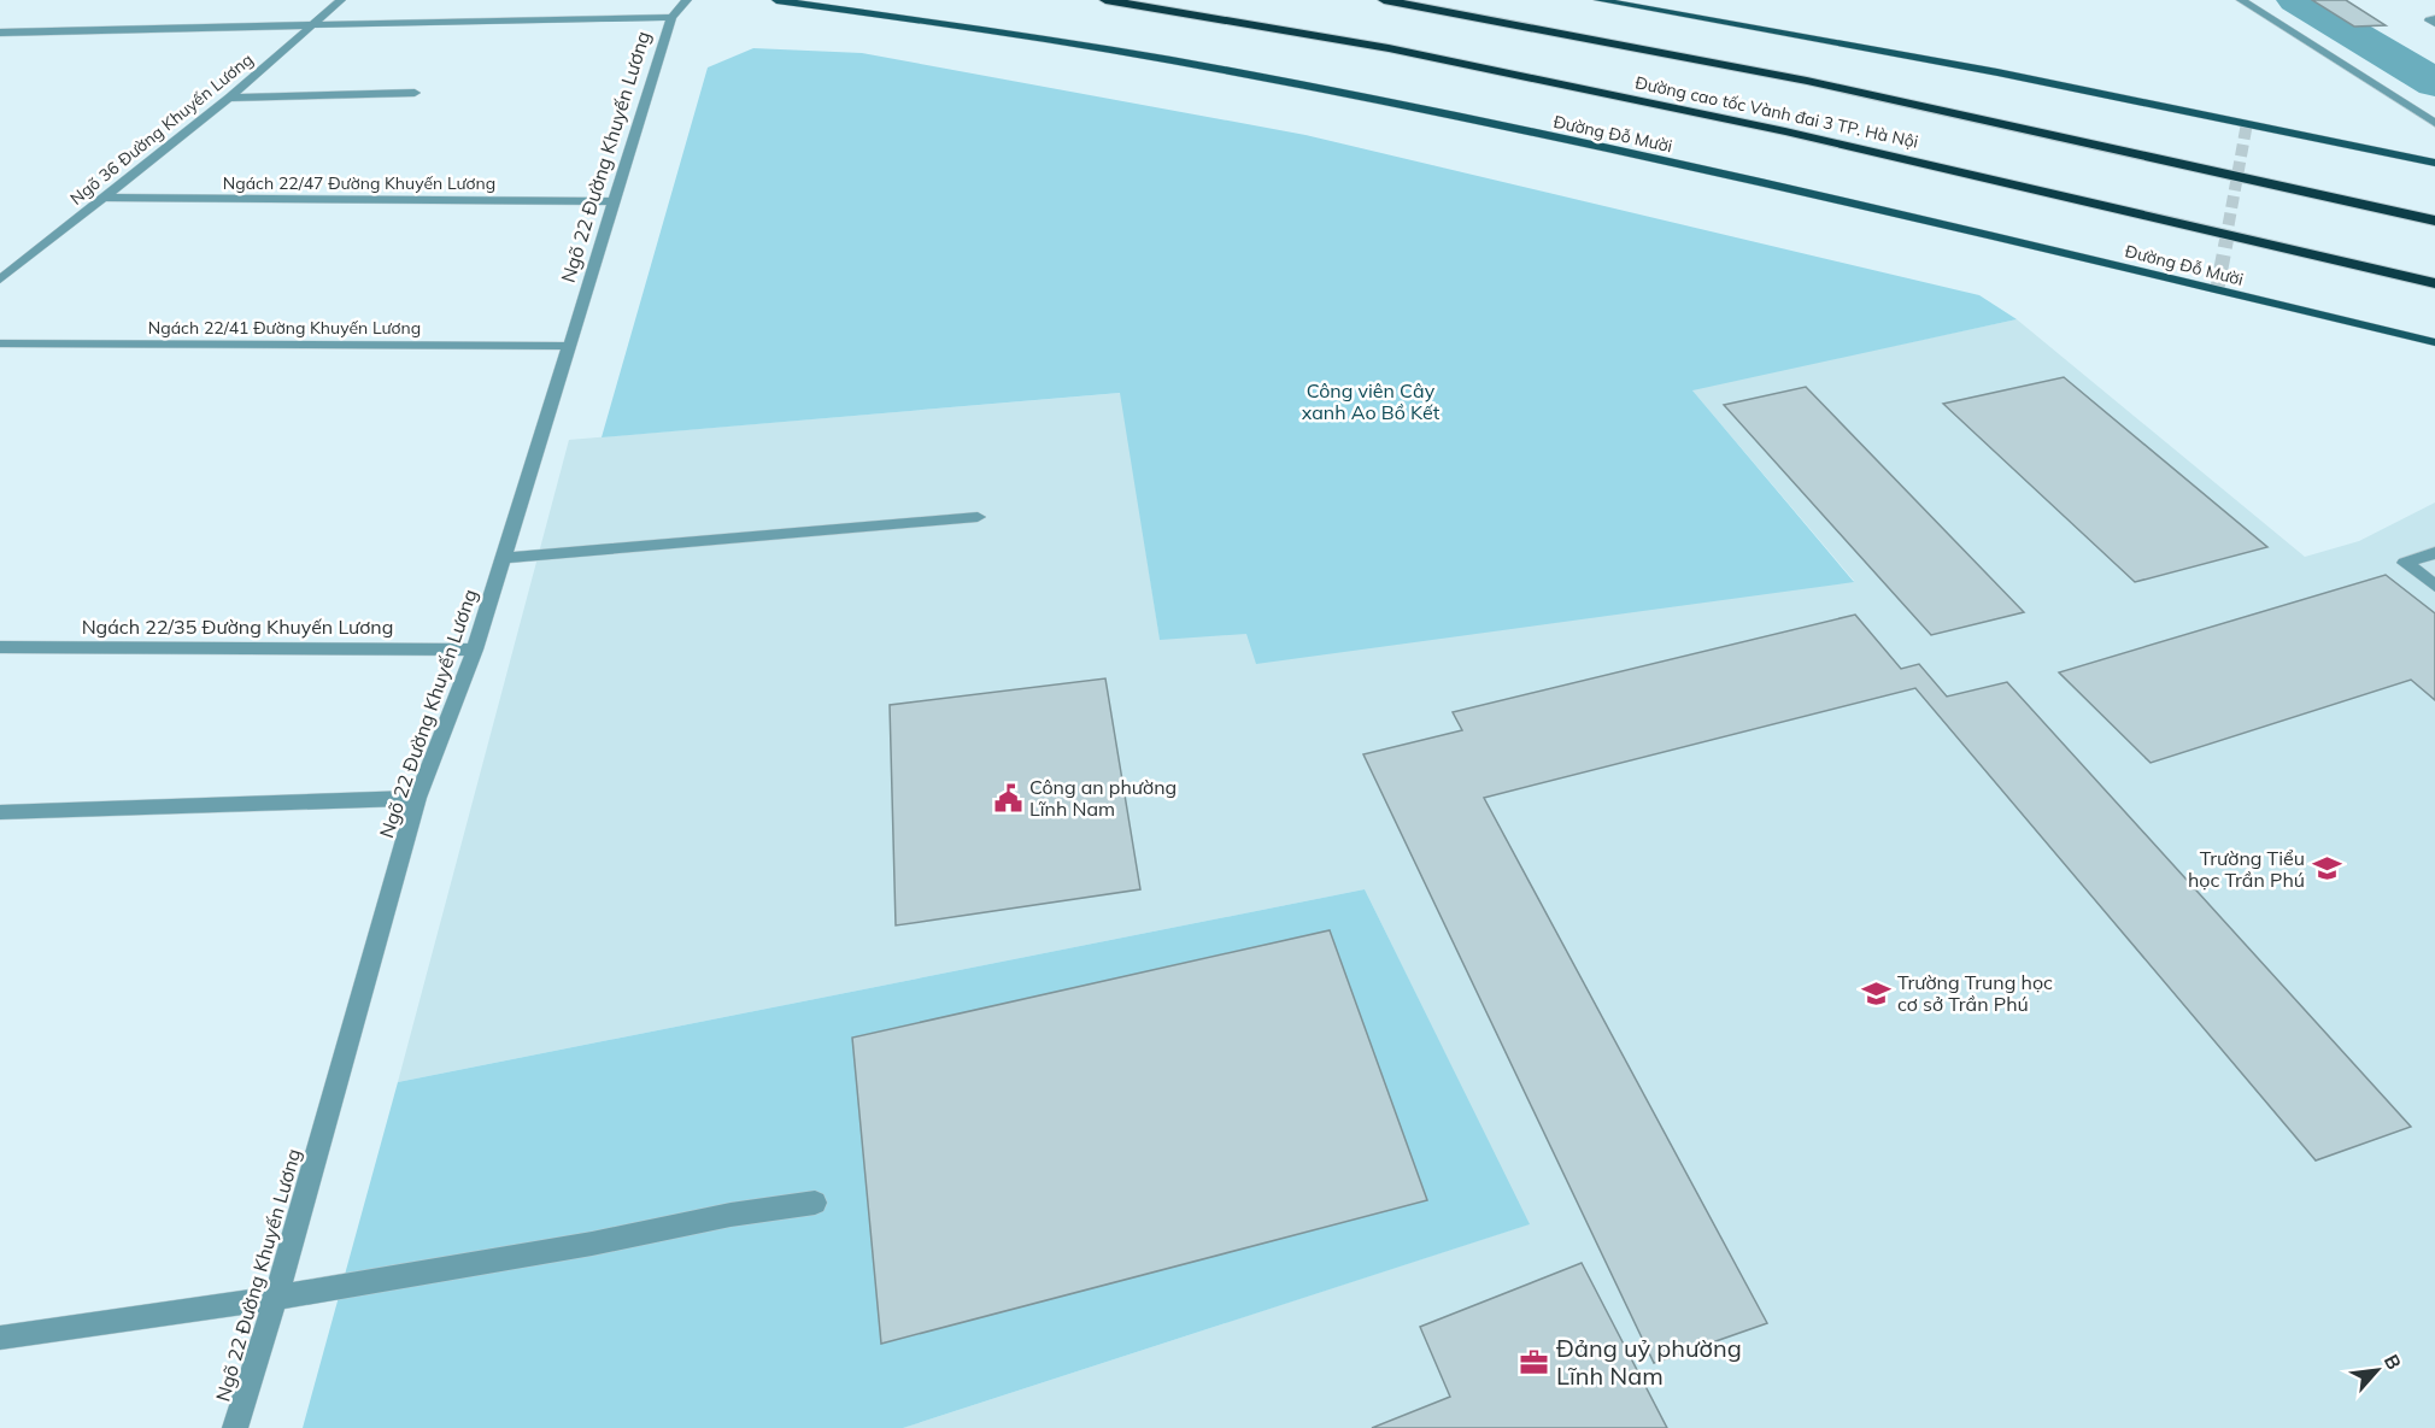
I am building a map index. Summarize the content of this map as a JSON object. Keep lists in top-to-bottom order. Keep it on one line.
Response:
{"streets":{"highway":["Đường cao tốc Vành đai 3 TP. Hà Nội"],"main road":["Đường Đỗ Mười"],"street":["Ngõ 36 Đường Khuyến Lương","Ngõ 22 Đường Khuyến Lương","Ngách 22/47 Đường Khuyến Lương","Ngách 22/41 Đường Khuyến Lương","Ngách 22/35 Đường Khuyến Lương"]},"crossings":[["Ngõ 36 Đường Khuyến Lương","Ngõ 22 Đường Khuyến Lương"],["Ngõ 36 Đường Khuyến Lương","Ngách 22/47 Đường Khuyến Lương"],["Ngõ 22 Đường Khuyến Lương","Ngách 22/47 Đường Khuyến Lương"],["Ngõ 22 Đường Khuyến Lương","Ngách 22/41 Đường Khuyến Lương"],["Ngõ 22 Đường Khuyến Lương","Ngách 22/35 Đường Khuyến Lương"]],"parks":["Công viên Cây xanh Ao Bồ Kết"],"places":{"public building":["Công an phường Lĩnh Nam"],"school or university":["Trường Tiểu học Trần Phú","Trường Trung học cơ sở Trần Phú"],"office":["Đảng uỷ phường Lĩnh Nam"]},"north":"top right"}
